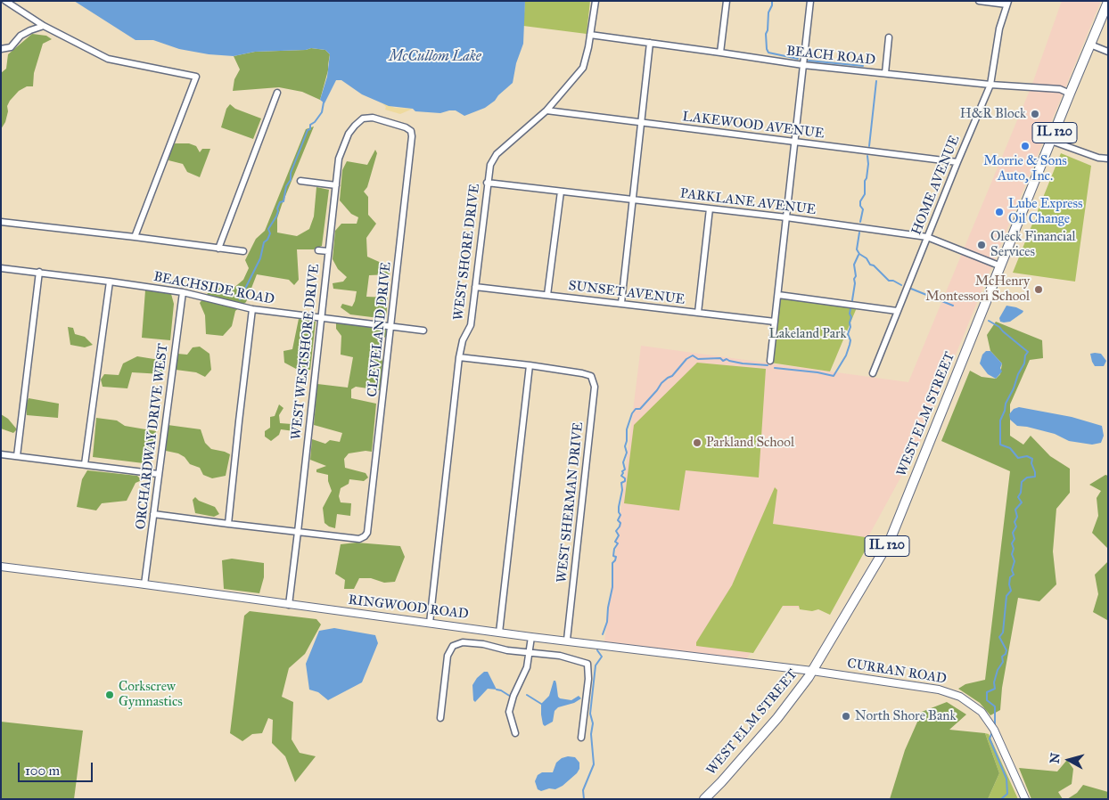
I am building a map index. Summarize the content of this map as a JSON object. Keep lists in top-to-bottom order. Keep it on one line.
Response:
{"streets":{"main road":["IL 120","WEST ELM STREET"],"street":["BEACH ROAD","LAKEWOOD AVENUE","HOME AVENUE","PARKLANE AVENUE","WEST SHORE DRIVE","BEACHSIDE ROAD","SUNSET AVENUE","CLEVELAND DRIVE","WEST WESTSHORE DRIVE","ORCHARDWAY DRIVE WEST","WEST SHERMAN DRIVE","RINGWOOD ROAD","CURRAN ROAD"]},"crossings":[["BEACH ROAD","HOME AVENUE"],["BEACH ROAD","WEST SHORE DRIVE"],["BEACH ROAD","WEST ELM STREET"],["LAKEWOOD AVENUE","HOME AVENUE"],["LAKEWOOD AVENUE","WEST SHORE DRIVE"],["HOME AVENUE","PARKLANE AVENUE"],["PARKLANE AVENUE","WEST SHORE DRIVE"],["PARKLANE AVENUE","WEST ELM STREET"],["WEST SHORE DRIVE","SUNSET AVENUE"],["WEST SHORE DRIVE","RINGWOOD ROAD"],["BEACHSIDE ROAD","CLEVELAND DRIVE"],["BEACHSIDE ROAD","WEST WESTSHORE DRIVE"],["BEACHSIDE ROAD","ORCHARDWAY DRIVE WEST"],["CLEVELAND DRIVE","WEST WESTSHORE DRIVE"],["WEST WESTSHORE DRIVE","RINGWOOD ROAD"],["WEST ELM STREET","RINGWOOD ROAD"],["WEST ELM STREET","CURRAN ROAD"],["ORCHARDWAY DRIVE WEST","RINGWOOD ROAD"],["WEST SHERMAN DRIVE","RINGWOOD ROAD"],["RINGWOOD ROAD","CURRAN ROAD"]],"water":["McCullom Lake"],"parks":["Lakeland Park"],"places":["H&R Block","Morrie & Sons Auto, Inc.","Lube Express Oil Change","Oleck Financial Services","McHenry Montessori School","Parkland School","Corkscrew Gymnastics","North Shore Bank"],"scale_bar":"100 m","north":"left"}
